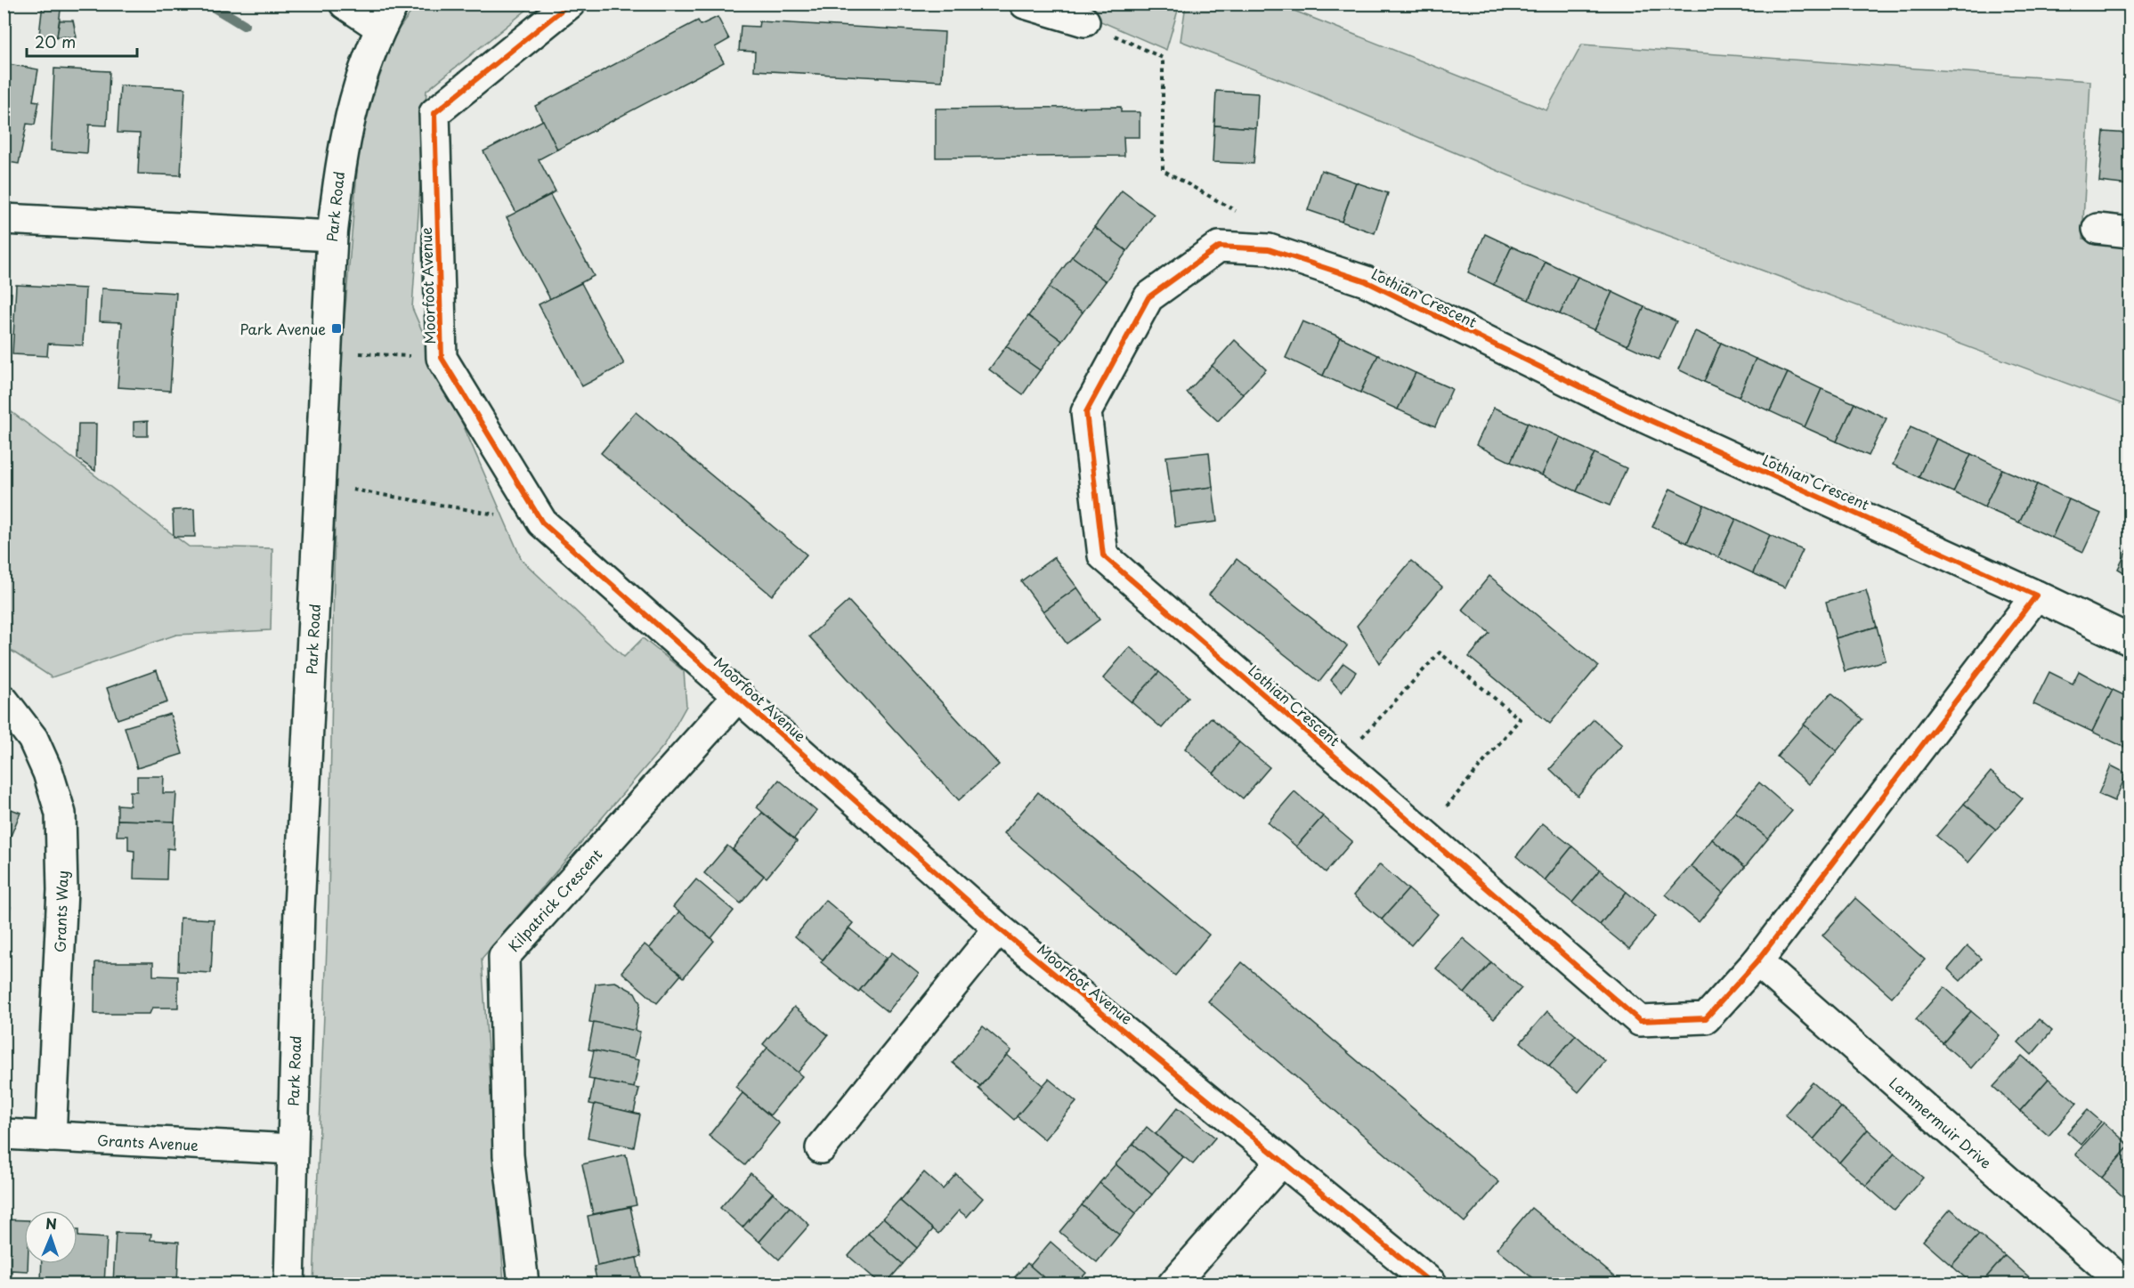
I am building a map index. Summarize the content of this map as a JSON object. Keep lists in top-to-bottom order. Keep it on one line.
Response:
{"streets":{"street":["Park Road","Moorfoot Avenue","Lothian Crescent","Kilpatrick Crescent","Grants Way","Lammermuir Drive","Grants Avenue"]},"crossings":[["Park Road","Grants Avenue"],["Moorfoot Avenue","Kilpatrick Crescent"],["Lothian Crescent","Lammermuir Drive"],["Grants Way","Grants Avenue"]],"places":{"transit":["Park Avenue"]},"scale_bar":"20 m","north":"top"}
